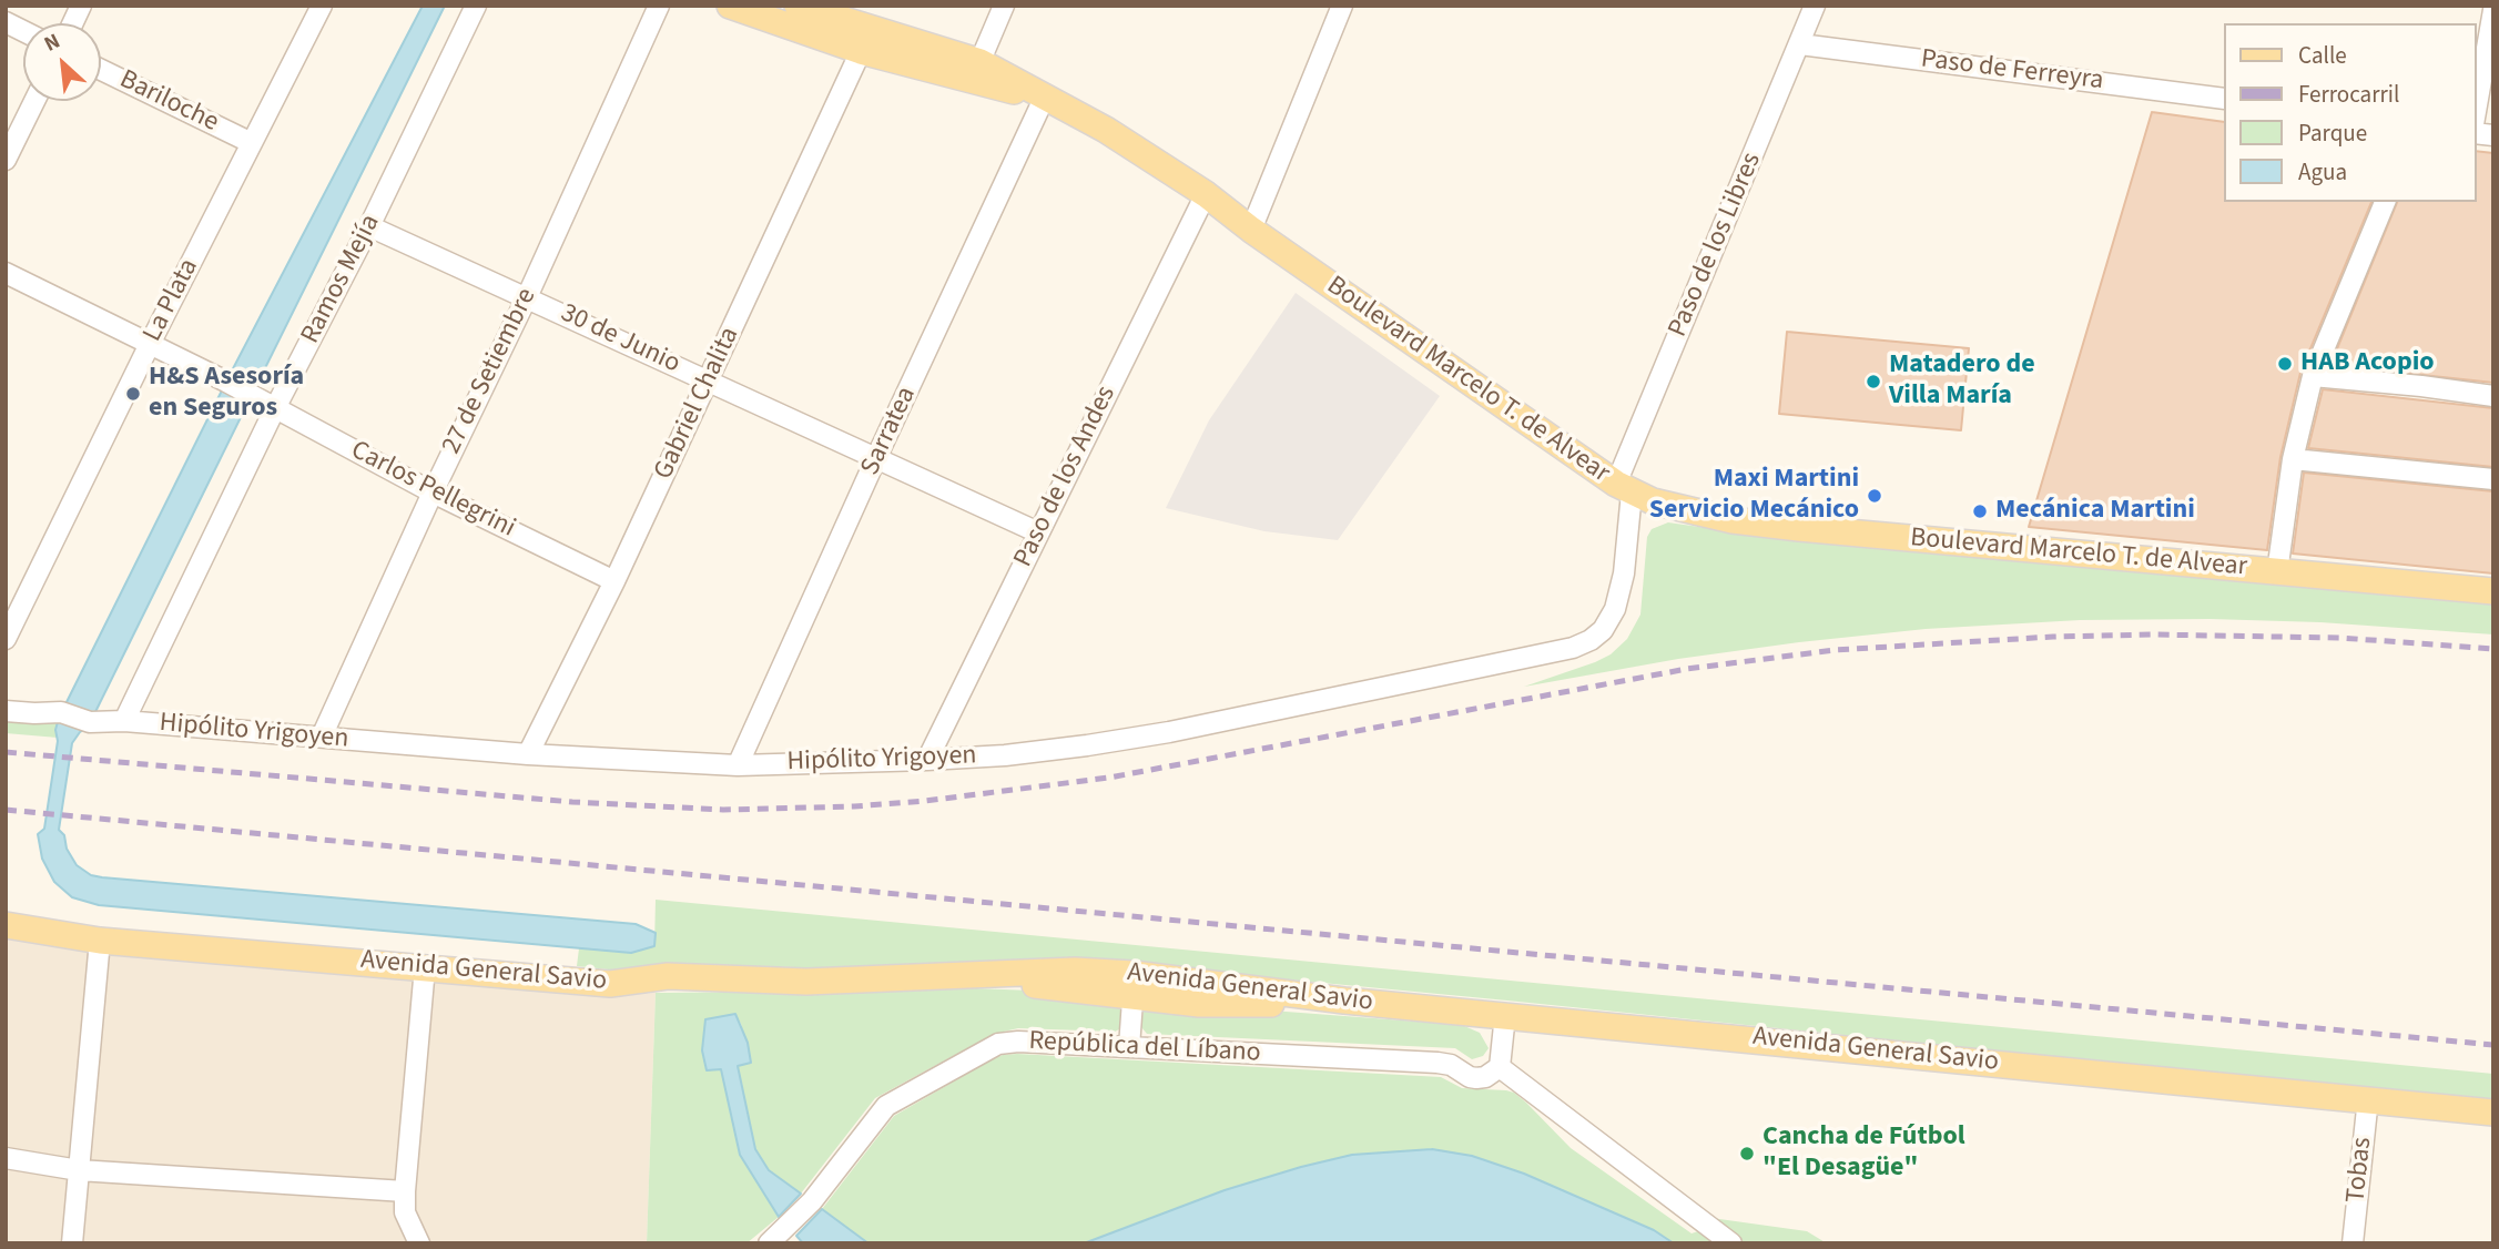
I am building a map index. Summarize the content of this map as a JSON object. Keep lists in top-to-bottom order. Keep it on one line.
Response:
{"streets":{"main road":["Boulevard Marcelo T. de Alvear","Avenida General Savio"],"street":["Paso de Ferreyra","Bariloche","Paso de los Libres","Ramos Mejía","La Plata","30 de Junio","27 de Setiembre","Gabriel Chalita","Sarratea","Paso de los Andes","Carlos Pellegrini","Hipólito Yrigoyen","República del Líbano","Tobas"]},"crossings":[["Paso de Ferreyra","Paso de los Libres"],["Bariloche","La Plata"],["Paso de los Libres","Boulevard Marcelo T. de Alvear"],["Paso de los Libres","Hipólito Yrigoyen"],["Ramos Mejía","30 de Junio"],["Ramos Mejía","Carlos Pellegrini"],["Ramos Mejía","Hipólito Yrigoyen"],["La Plata","Carlos Pellegrini"],["30 de Junio","27 de Setiembre"],["30 de Junio","Gabriel Chalita"],["30 de Junio","Sarratea"],["30 de Junio","Paso de los Andes"],["27 de Setiembre","Carlos Pellegrini"],["27 de Setiembre","Hipólito Yrigoyen"],["Boulevard Marcelo T. de Alvear","Gabriel Chalita"],["Boulevard Marcelo T. de Alvear","Sarratea"],["Boulevard Marcelo T. de Alvear","Paso de los Andes"],["Boulevard Marcelo T. de Alvear","Hipólito Yrigoyen"],["Gabriel Chalita","Carlos Pellegrini"],["Gabriel Chalita","Hipólito Yrigoyen"],["Sarratea","Hipólito Yrigoyen"],["Paso de los Andes","Hipólito Yrigoyen"],["Avenida General Savio","Tobas"]],"places":["HAB Acopio","Matadero de Villa María","H&S Asesoría en Seguros","Maxi Martini Servicio Mecánico","Mecánica Martini","Cancha de Fútbol \"El Desagüe\""],"legend":["Calle","Ferrocarril","Parque","Agua"],"north":"top left"}
